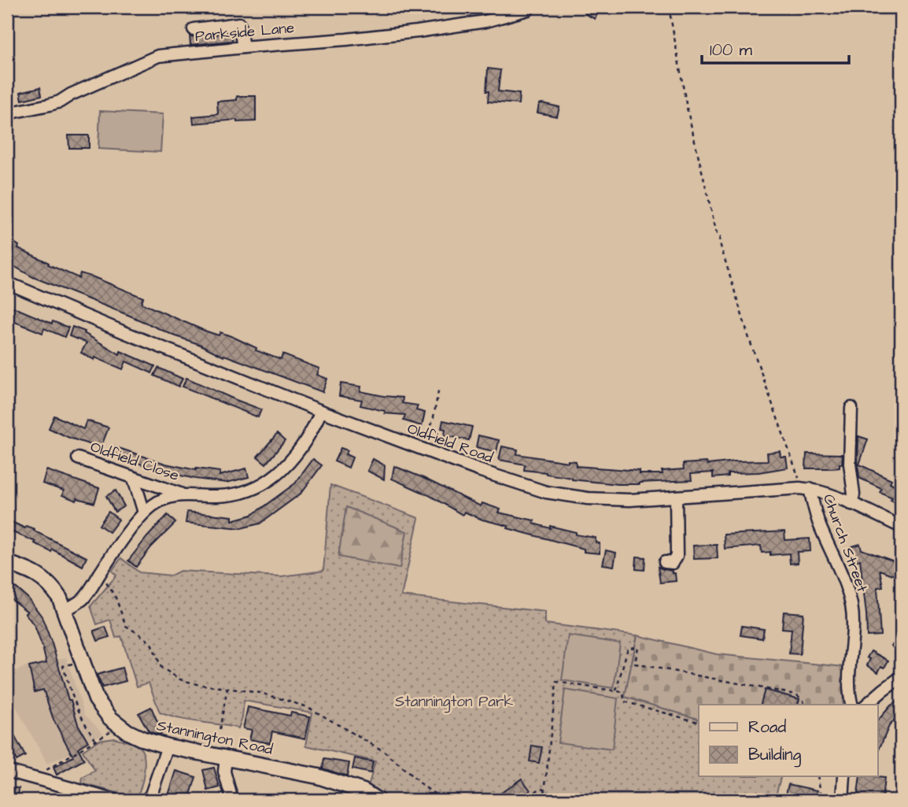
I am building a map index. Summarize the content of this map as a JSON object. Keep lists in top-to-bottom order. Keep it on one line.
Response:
{"streets":{"main road":["Stannington Road"],"street":["Parkside Lane","Oldfield Road","Oldfield Close","Church Street"]},"crossings":[["Oldfield Road","Church Street"]],"parks":["Stannington Park"],"legend":["Road","Building"],"scale_bar":"100 m"}
